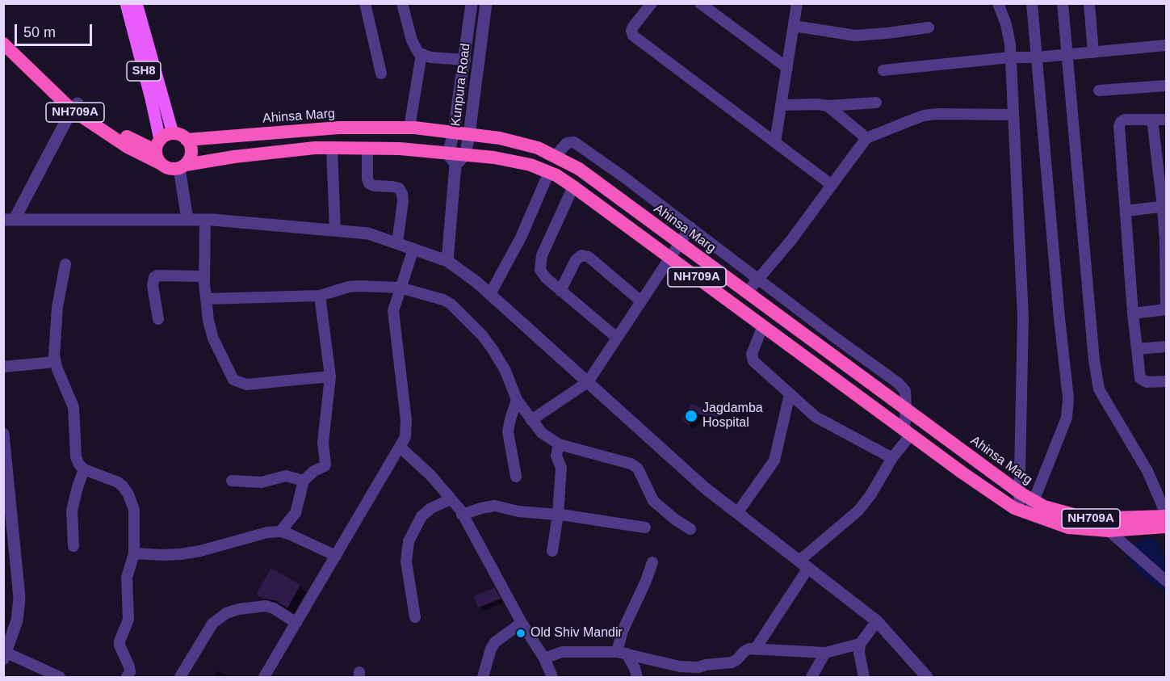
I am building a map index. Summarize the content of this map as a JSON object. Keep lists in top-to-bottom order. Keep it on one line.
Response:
{"streets":{"highway":["NH709A","Ahinsa Marg"],"main road":["SH8"],"street":["Kunpura Road"]},"crossings":[["SH8","NH709A"],["SH8","Ahinsa Marg"],["Kunpura Road","Ahinsa Marg"],["NH709A","Ahinsa Marg"]],"places":["Jagdamba Hospital","Old Shiv Mandir"],"scale_bar":"50 m"}
